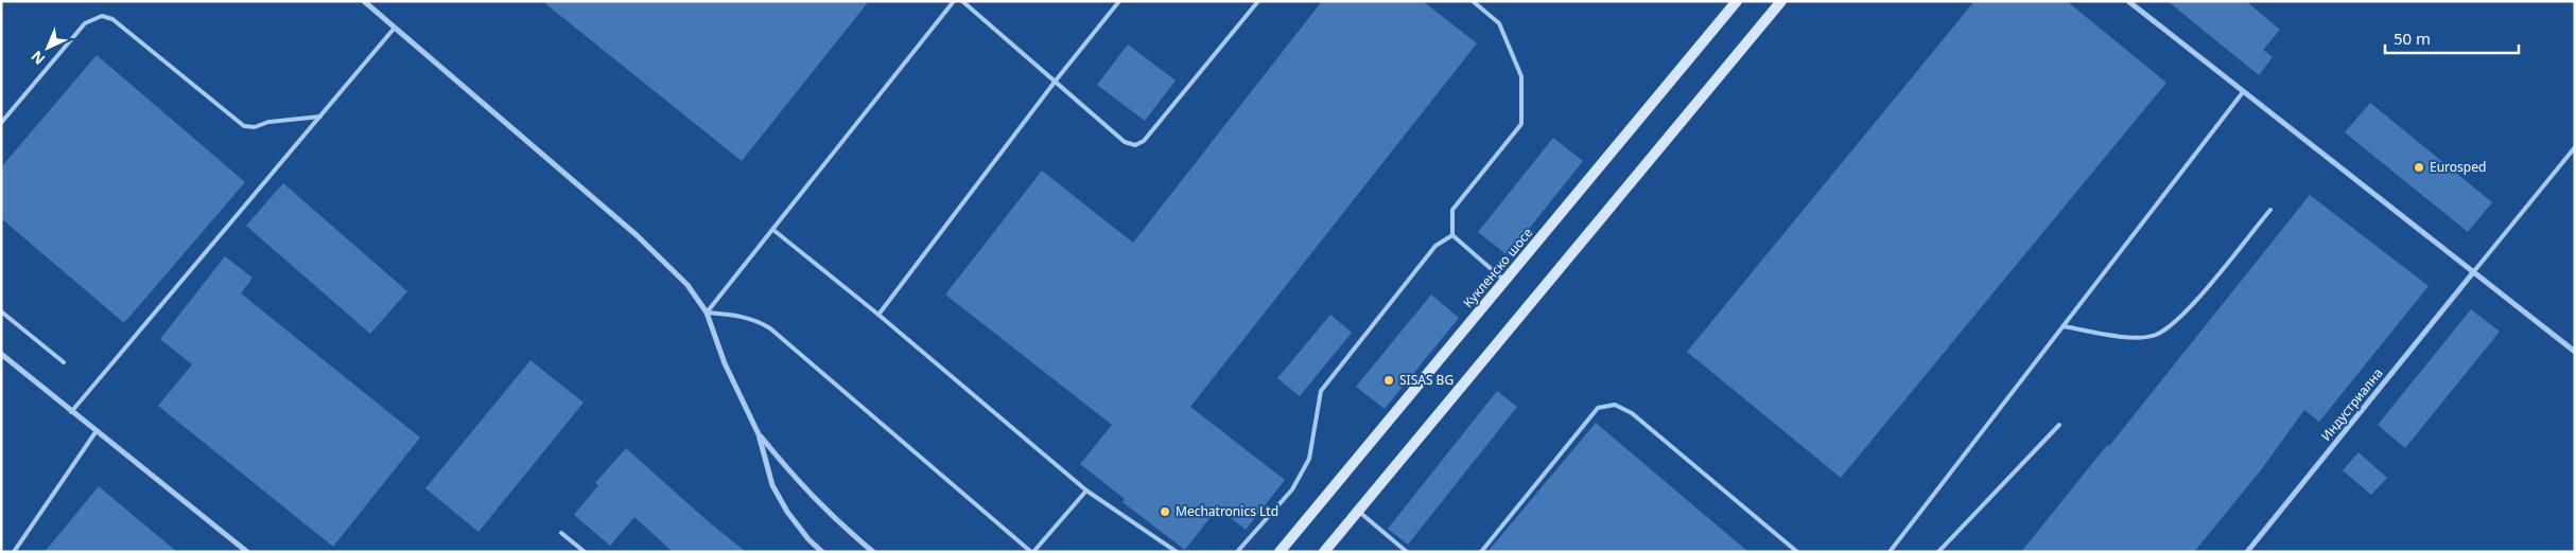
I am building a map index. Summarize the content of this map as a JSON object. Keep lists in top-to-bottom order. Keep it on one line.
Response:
{"streets":{"main road":["Кукленско шосе"],"street":["Индустриална"]},"places":["Eurosped","SISAS BG","Mechatronics Ltd"],"scale_bar":"50 m","north":"bottom left"}
